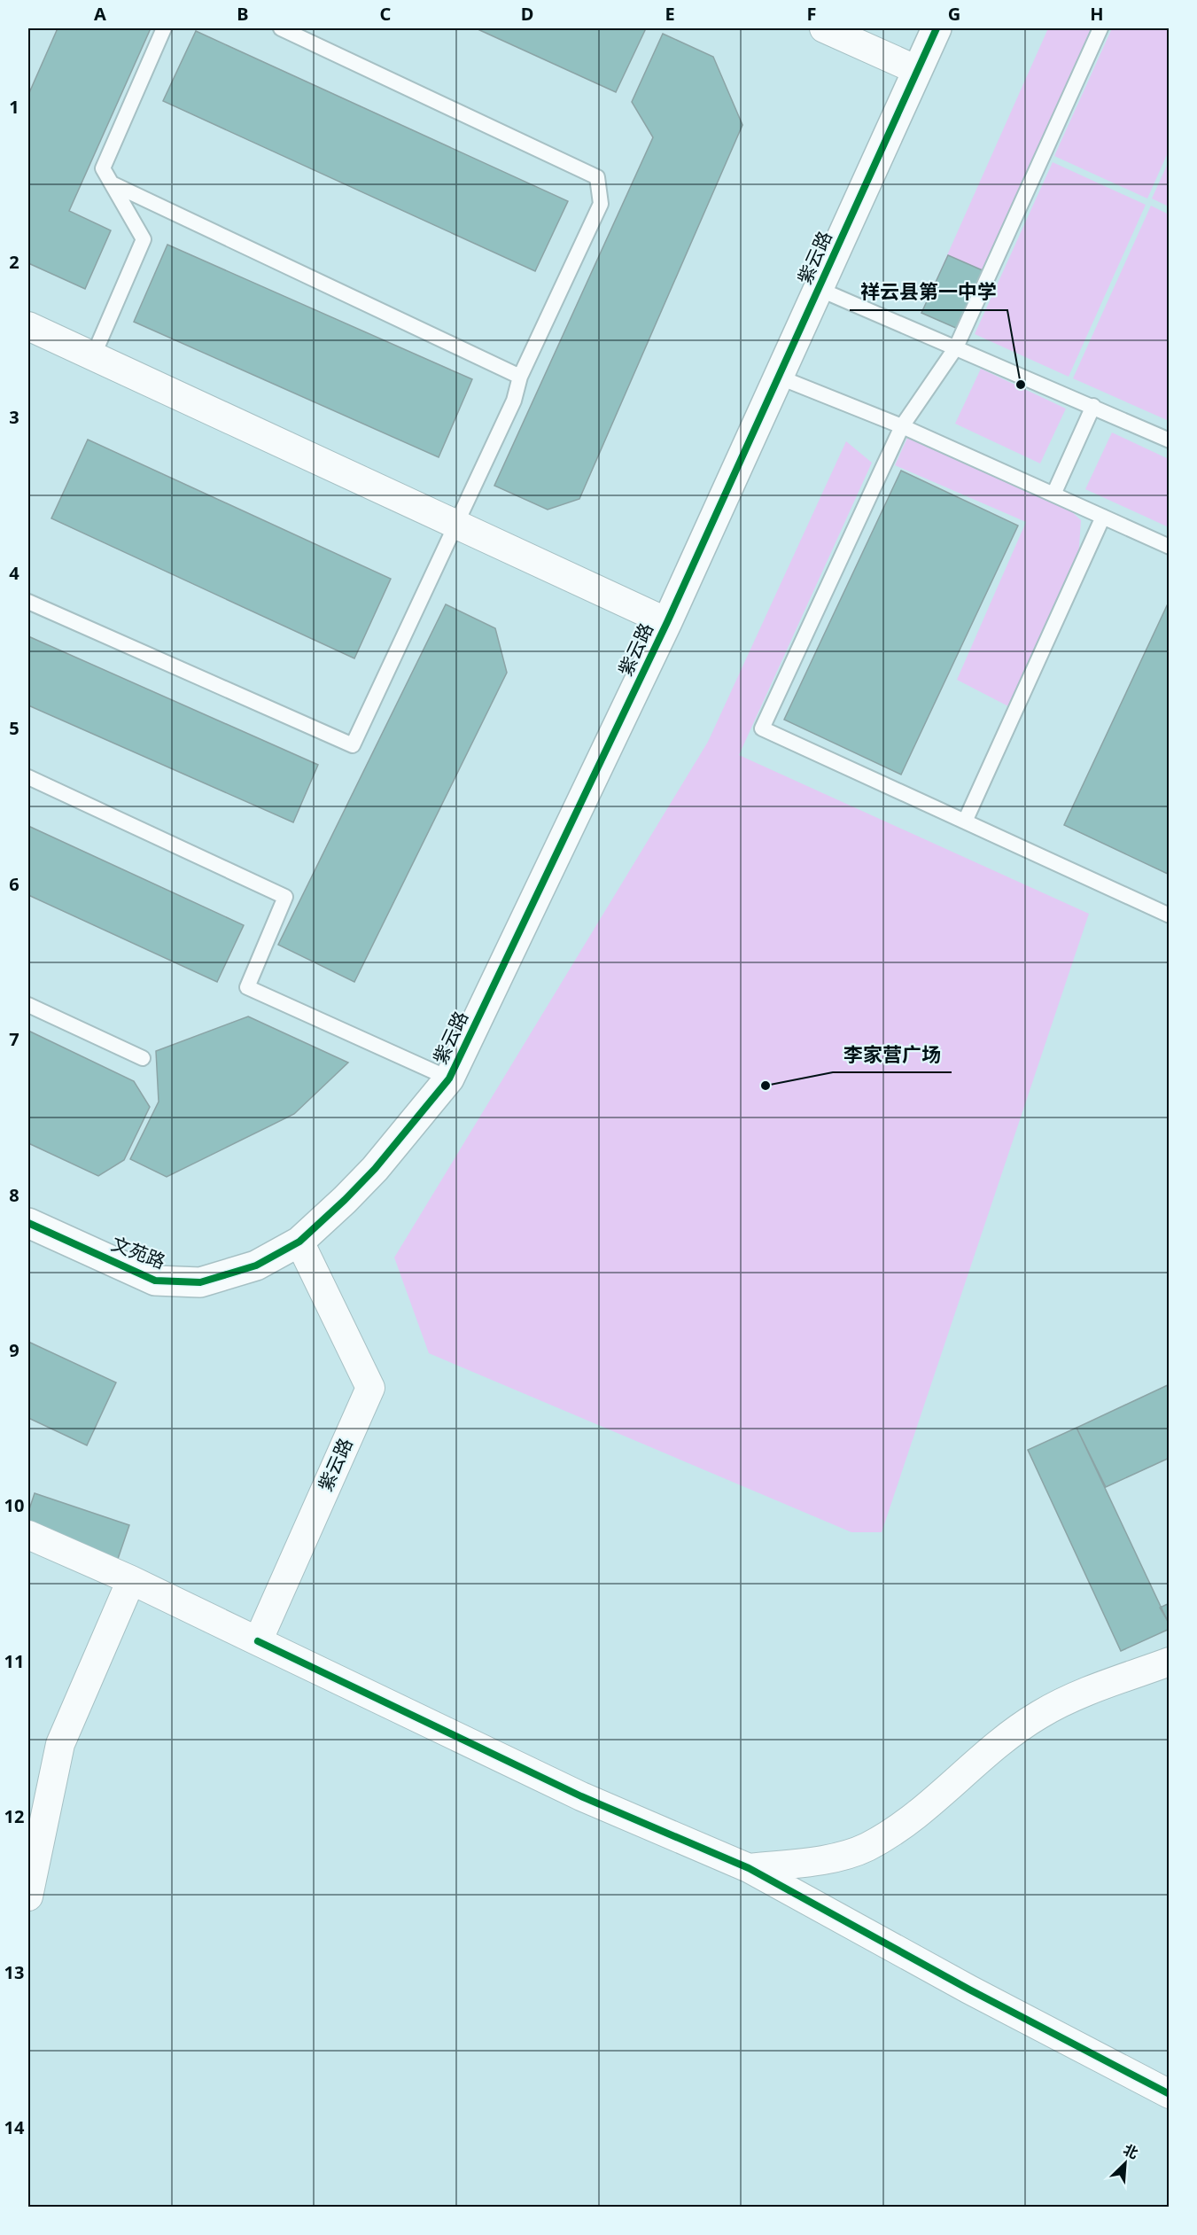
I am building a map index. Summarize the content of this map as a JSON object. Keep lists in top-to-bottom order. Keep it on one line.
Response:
{"streets":{"street":["紫云路","文苑路"]},"crossings":[["紫云路","文苑路"]],"places":["祥云县第一中学","李家营广场"],"north":"top right","grid":{"columns":["A","B","C","D","E","F","G","H"],"rows":["1","2","3","4","5","6","7","8","9","10","11","12","13","14"]}}
